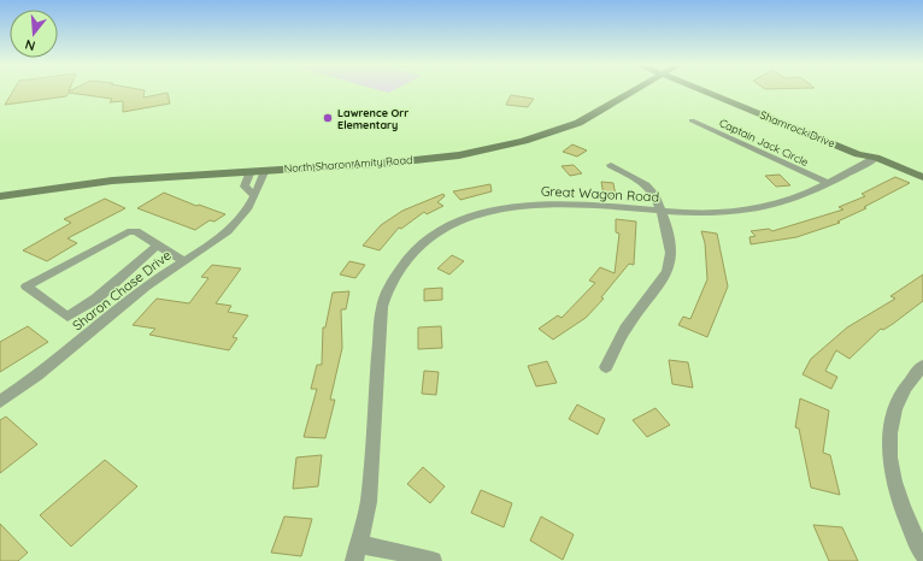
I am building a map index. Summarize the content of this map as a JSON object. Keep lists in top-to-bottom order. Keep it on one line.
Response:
{"streets":{"main road":["Shamrock Drive","North Sharon Amity Road"],"street":["Captain Jack Circle","Great Wagon Road","Sharon Chase Drive"]},"crossings":[["Shamrock Drive","Great Wagon Road"],["Captain Jack Circle","Great Wagon Road"],["North Sharon Amity Road","Sharon Chase Drive"]],"places":["Lawrence Orr Elementary"],"north":"bottom"}
